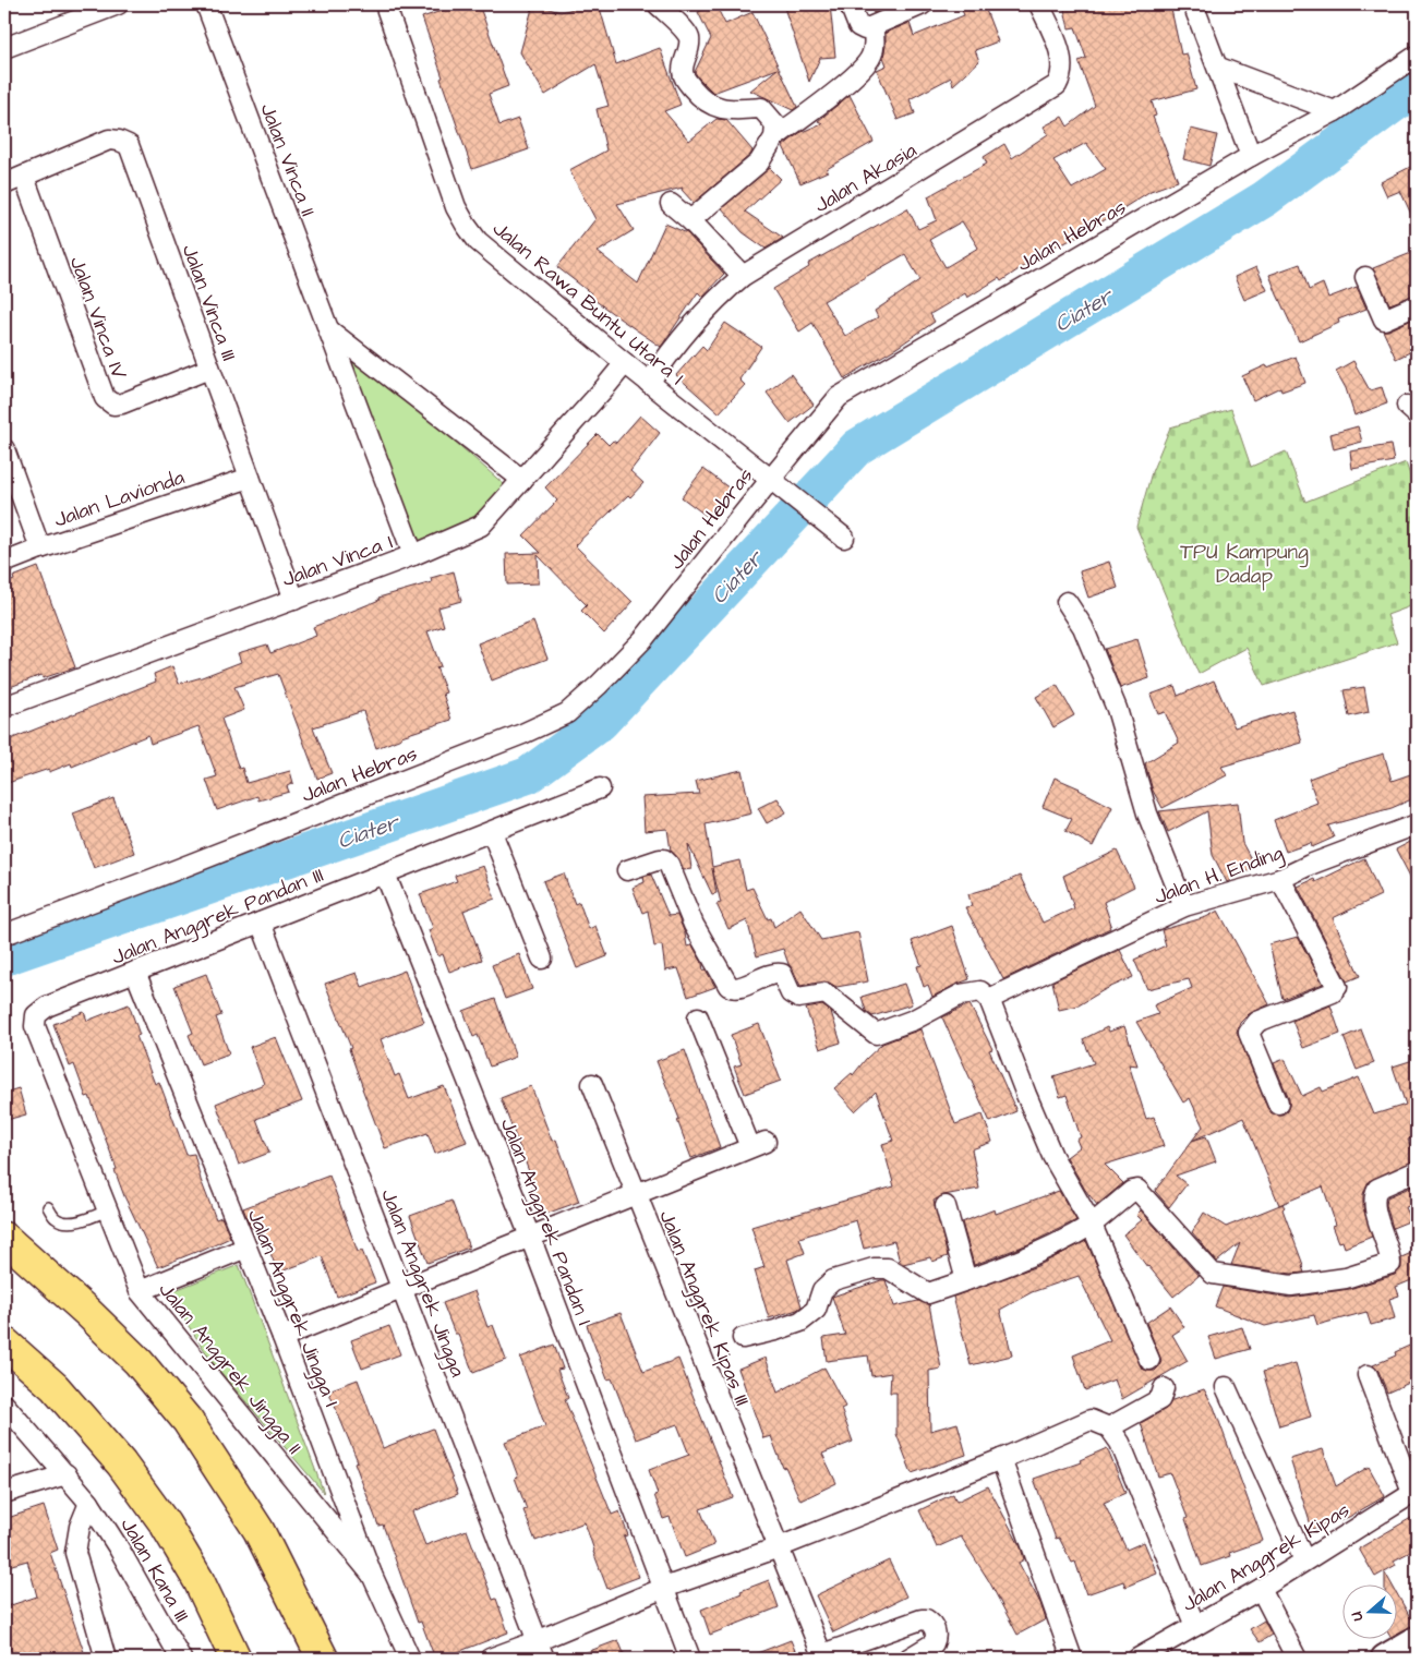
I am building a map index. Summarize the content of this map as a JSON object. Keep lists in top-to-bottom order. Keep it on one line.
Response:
{"streets":{"street":["Jalan Vinca II","Jalan Akasia","Jalan Hebras","Jalan Vinca III","Jalan Rawa Buntu Utara I","Jalan Vinca IV","Jalan Lavionda","Jalan Vinca I","Jalan H. Ending","Jalan Anggrek Pandan III","Jalan Anggrek Pandan I","Jalan Anggrek Jingga","Jalan Anggrek Jingga I","Jalan Anggrek Kipas III","Jalan Anggrek Jingga II","Jalan Anggrek Kipas","Jalan Kana III"]},"crossings":[["Jalan Vinca II","Jalan Vinca I"],["Jalan Akasia","Jalan Rawa Buntu Utara I"],["Jalan Hebras","Jalan Rawa Buntu Utara I"],["Jalan Vinca III","Jalan Vinca IV"],["Jalan Vinca III","Jalan Lavionda"],["Jalan Vinca III","Jalan Vinca I"],["Jalan Rawa Buntu Utara I","Jalan Vinca I"],["Jalan Anggrek Pandan III","Jalan Anggrek Pandan I"],["Jalan Anggrek Pandan III","Jalan Anggrek Jingga"],["Jalan Anggrek Pandan III","Jalan Anggrek Jingga I"],["Jalan Anggrek Pandan III","Jalan Anggrek Jingga II"],["Jalan Anggrek Jingga I","Jalan Anggrek Jingga II"]],"water":["Ciater"],"parks":["TPU Kampung Dadap"],"north":"left"}
